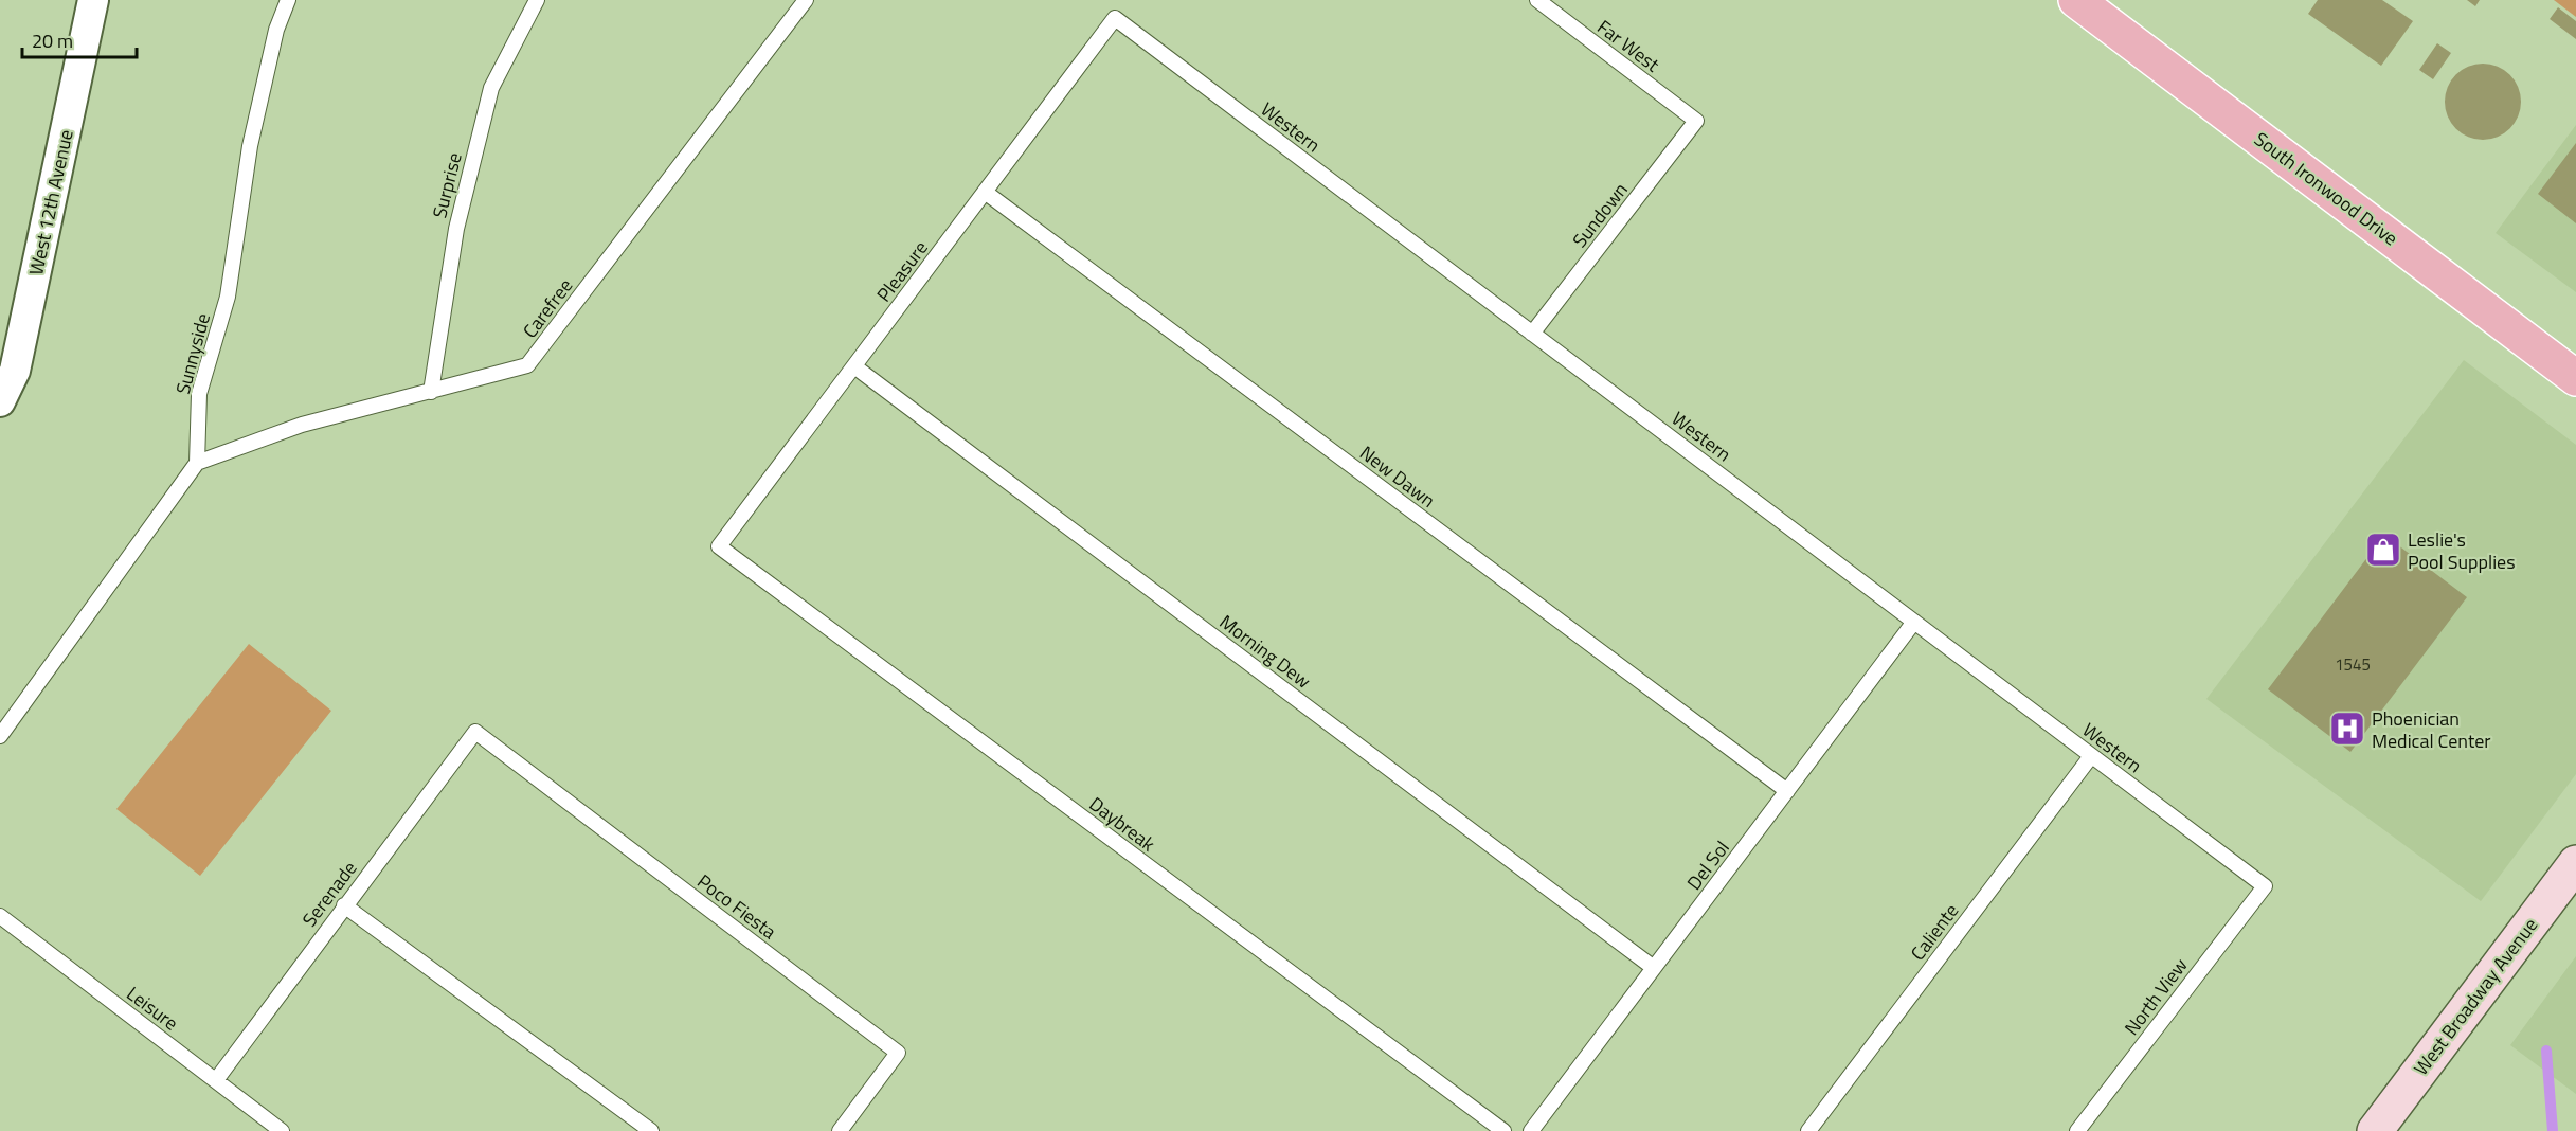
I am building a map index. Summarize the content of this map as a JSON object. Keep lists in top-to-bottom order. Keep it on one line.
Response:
{"streets":{"main road":["South Ironwood Drive","West Broadway Avenue"],"street":["West 12th Avenue"],"lane":["Far West","Western","Surprise","Sundown","Pleasure","Carefree","Sunnyside","New Dawn","Morning Dew","Daybreak","Del Sol","Serenade","Poco Fiesta","Caliente","North View","Leisure"]},"crossings":[["Far West","Sundown"],["Western","Sundown"],["Western","Pleasure"],["Western","Del Sol"],["Western","Caliente"],["Western","North View"],["Surprise","Carefree"],["Pleasure","New Dawn"],["Pleasure","Morning Dew"],["Pleasure","Daybreak"],["Carefree","Sunnyside"],["New Dawn","Del Sol"],["Morning Dew","Del Sol"],["Serenade","Poco Fiesta"],["Serenade","Leisure"]],"places":{"shop":["Leslie's Pool Supplies"],"hospital":["Phoenician Medical Center"]},"house_numbers":["1545"],"scale_bar":"20 m"}
